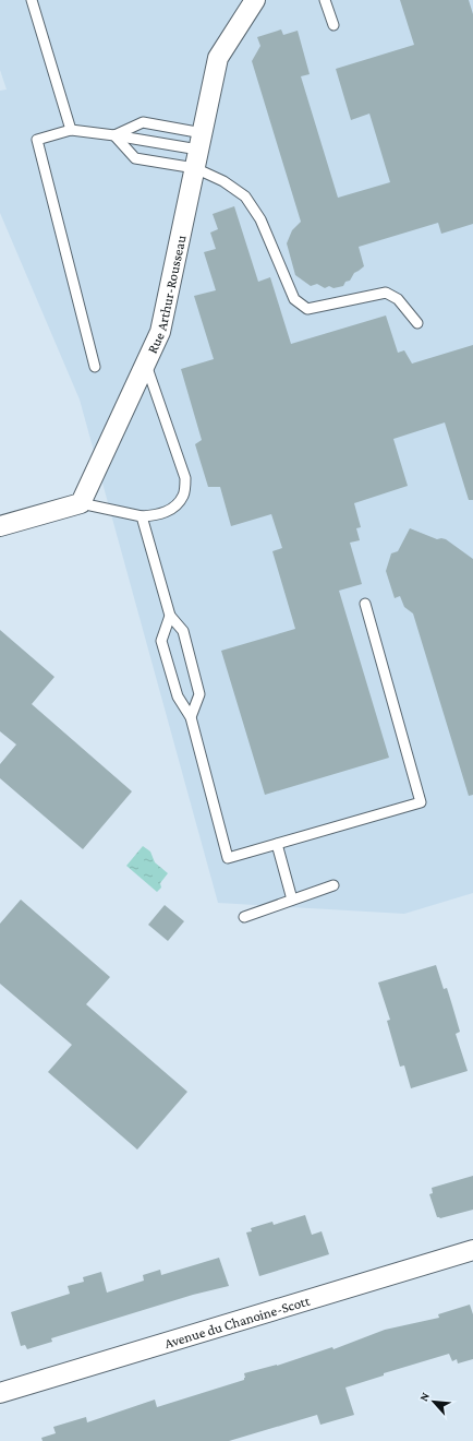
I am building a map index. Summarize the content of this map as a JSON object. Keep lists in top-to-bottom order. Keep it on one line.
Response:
{"streets":{"street":["Rue Arthur-Rousseau","Avenue du Chanoine-Scott"]},"north":"top left"}
